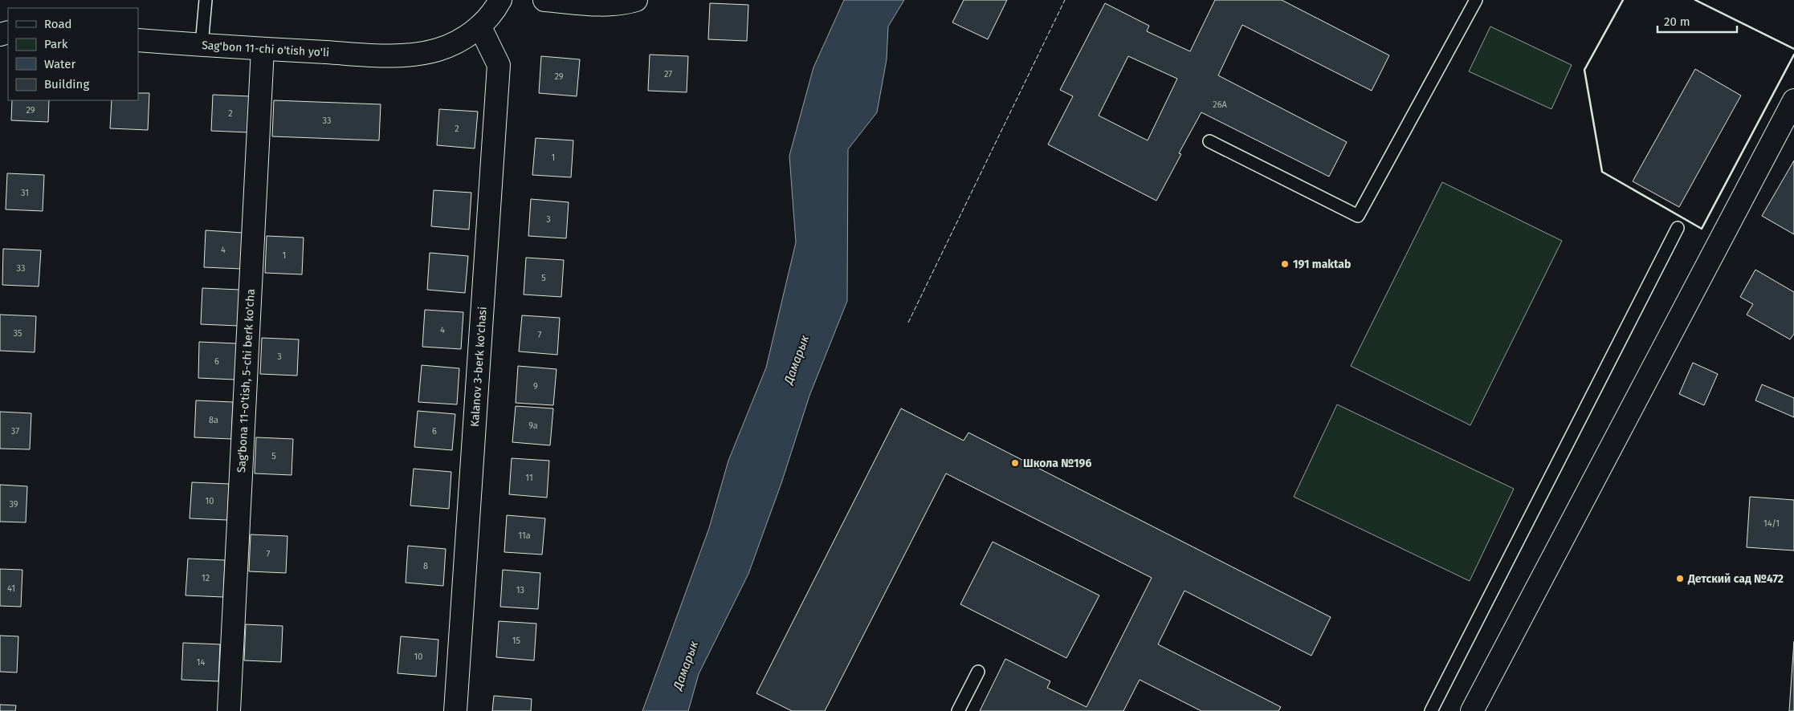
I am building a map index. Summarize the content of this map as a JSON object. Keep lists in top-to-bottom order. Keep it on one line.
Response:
{"streets":{"street":["Sag'bon 11-chi o'tish yo'li","Kalanov 3-berk ko'chasi","Sag'bona 11-o'tish, 5-chi berk ko'cha"]},"crossings":[["Sag'bon 11-chi o'tish yo'li","Kalanov 3-berk ko'chasi"],["Sag'bon 11-chi o'tish yo'li","Sag'bona 11-o'tish, 5-chi berk ko'cha"]],"water":["Дамарык"],"places":["191 maktab","Школа №196","Детский сад №472"],"house_numbers":["27","29","26A","29","2","33","2","1","31","3","4","1","33","5","4","35","7","3","6","9","8a","9a","37","6","5","11","10","39","14/1","11a","7","8","12","41","13","15","10","14"],"legend":["Road","Park","Water","Building"],"scale_bar":"20 m"}
